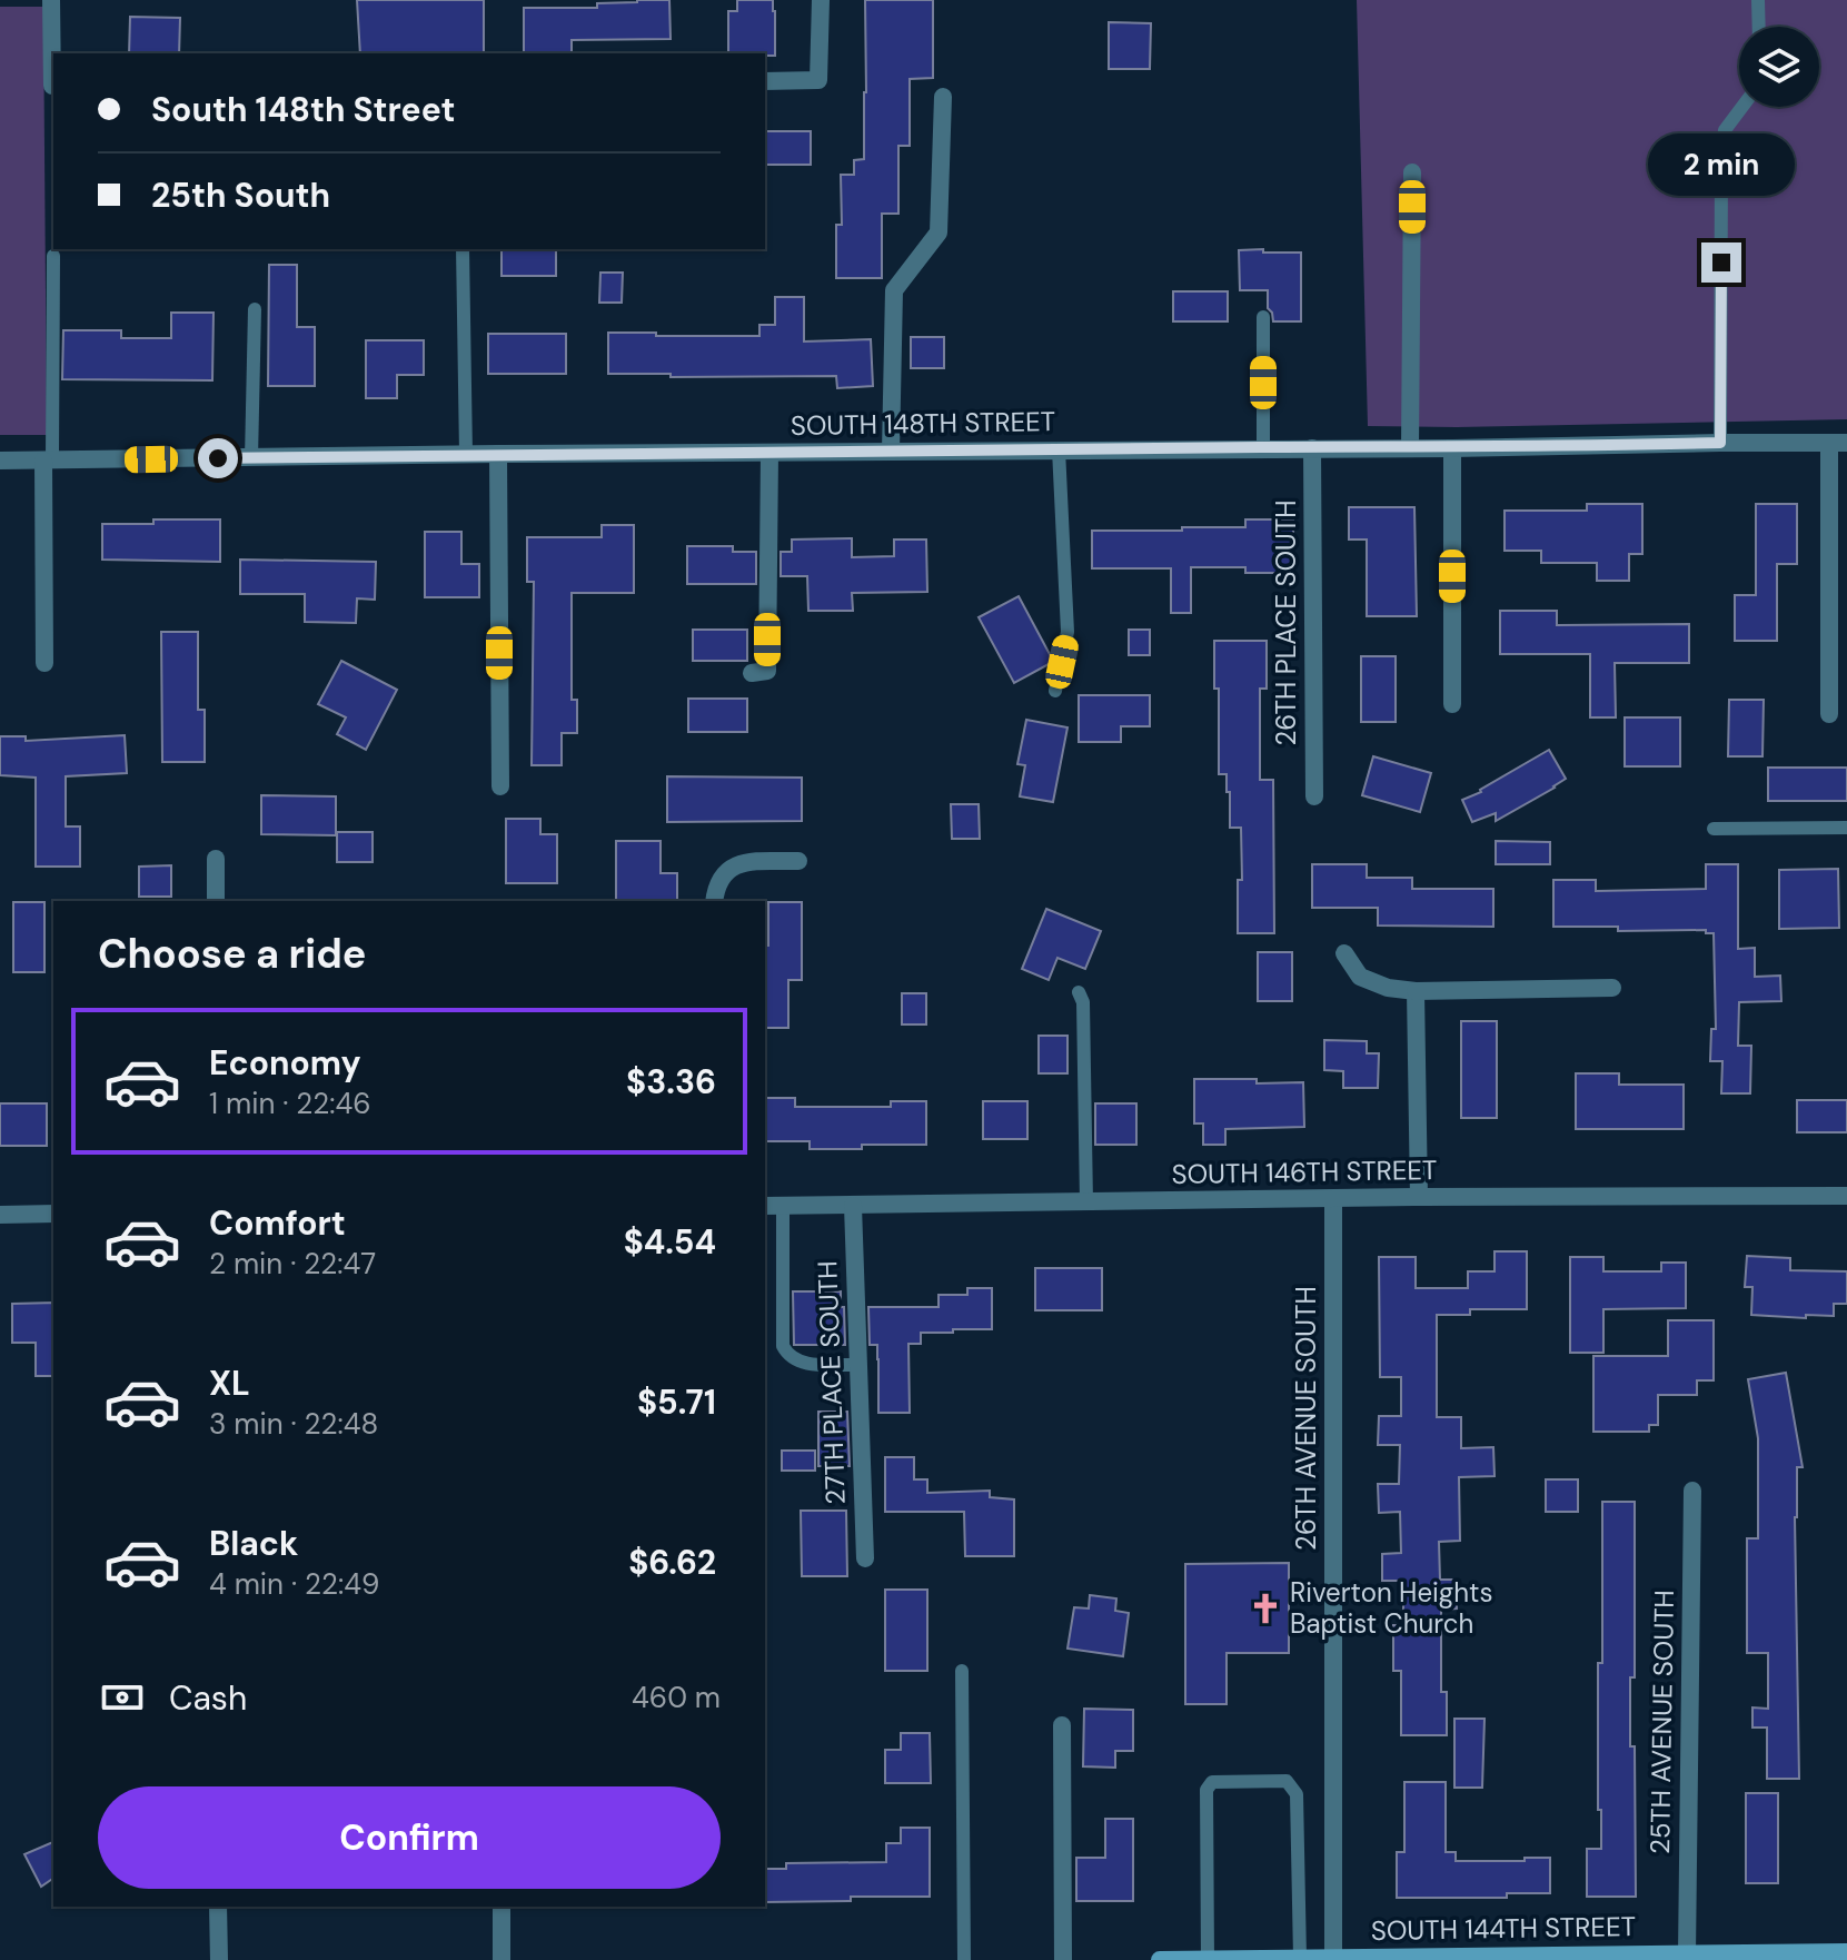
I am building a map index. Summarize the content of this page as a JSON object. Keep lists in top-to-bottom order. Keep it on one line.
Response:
{"streets":{"street":["SOUTH 148TH STREET","26TH PLACE SOUTH","SOUTH 146TH STREET","27TH PLACE SOUTH","26TH AVENUE SOUTH","25TH AVENUE SOUTH","SOUTH 144TH STREET"]},"crossings":[["SOUTH 148TH STREET","26TH PLACE SOUTH"],["SOUTH 146TH STREET","27TH PLACE SOUTH"],["SOUTH 146TH STREET","26TH AVENUE SOUTH"],["26TH AVENUE SOUTH","SOUTH 144TH STREET"],["25TH AVENUE SOUTH","SOUTH 144TH STREET"]],"places":{"church":["Riverton Heights Baptist Church"]},"page":{"banner":["South 148th Street","25th South"],"bubble":"2 min","heading":"Choose a ride","list":[{"name":"Economy","note":"1 min · 22:46","value":"$3.36"},{"name":"Comfort","note":"2 min · 22:47","value":"$4.54"},{"name":"XL","note":"3 min · 22:48","value":"$5.71"},{"name":"Black","note":"4 min · 22:49","value":"$6.62"}],"pay":["Cash","460 m"],"buttons":"Confirm"}}
